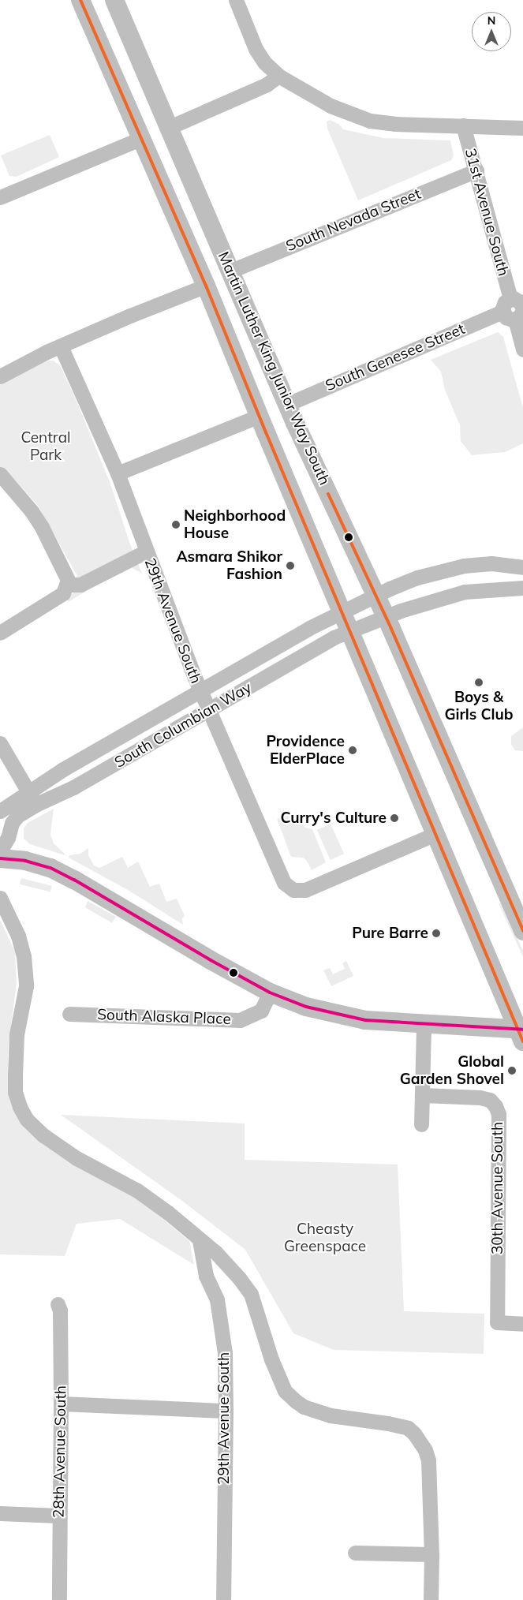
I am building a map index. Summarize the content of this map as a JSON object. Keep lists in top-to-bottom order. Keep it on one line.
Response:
{"streets":{"main road":["Martin Luther King Junior Way South"],"street":["31st Avenue South","South Nevada Street","South Genesee Street","29th Avenue South","South Columbian Way","South Alaska Place","30th Avenue South","28th Avenue South"]},"crossings":[["31st Avenue South","South Nevada Street"],["31st Avenue South","South Genesee Street"],["South Nevada Street","Martin Luther King Junior Way South"],["South Genesee Street","Martin Luther King Junior Way South"],["Martin Luther King Junior Way South","29th Avenue South"],["Martin Luther King Junior Way South","South Columbian Way"],["29th Avenue South","South Columbian Way"]],"parks":["Central Park","Cheasty Greenspace"],"places":["Neighborhood House","Asmara Shikor Fashion","Boys & Girls Club","Providence ElderPlace","Curry's Culture","Pure Barre","Global Garden Shovel"],"north":"top"}
